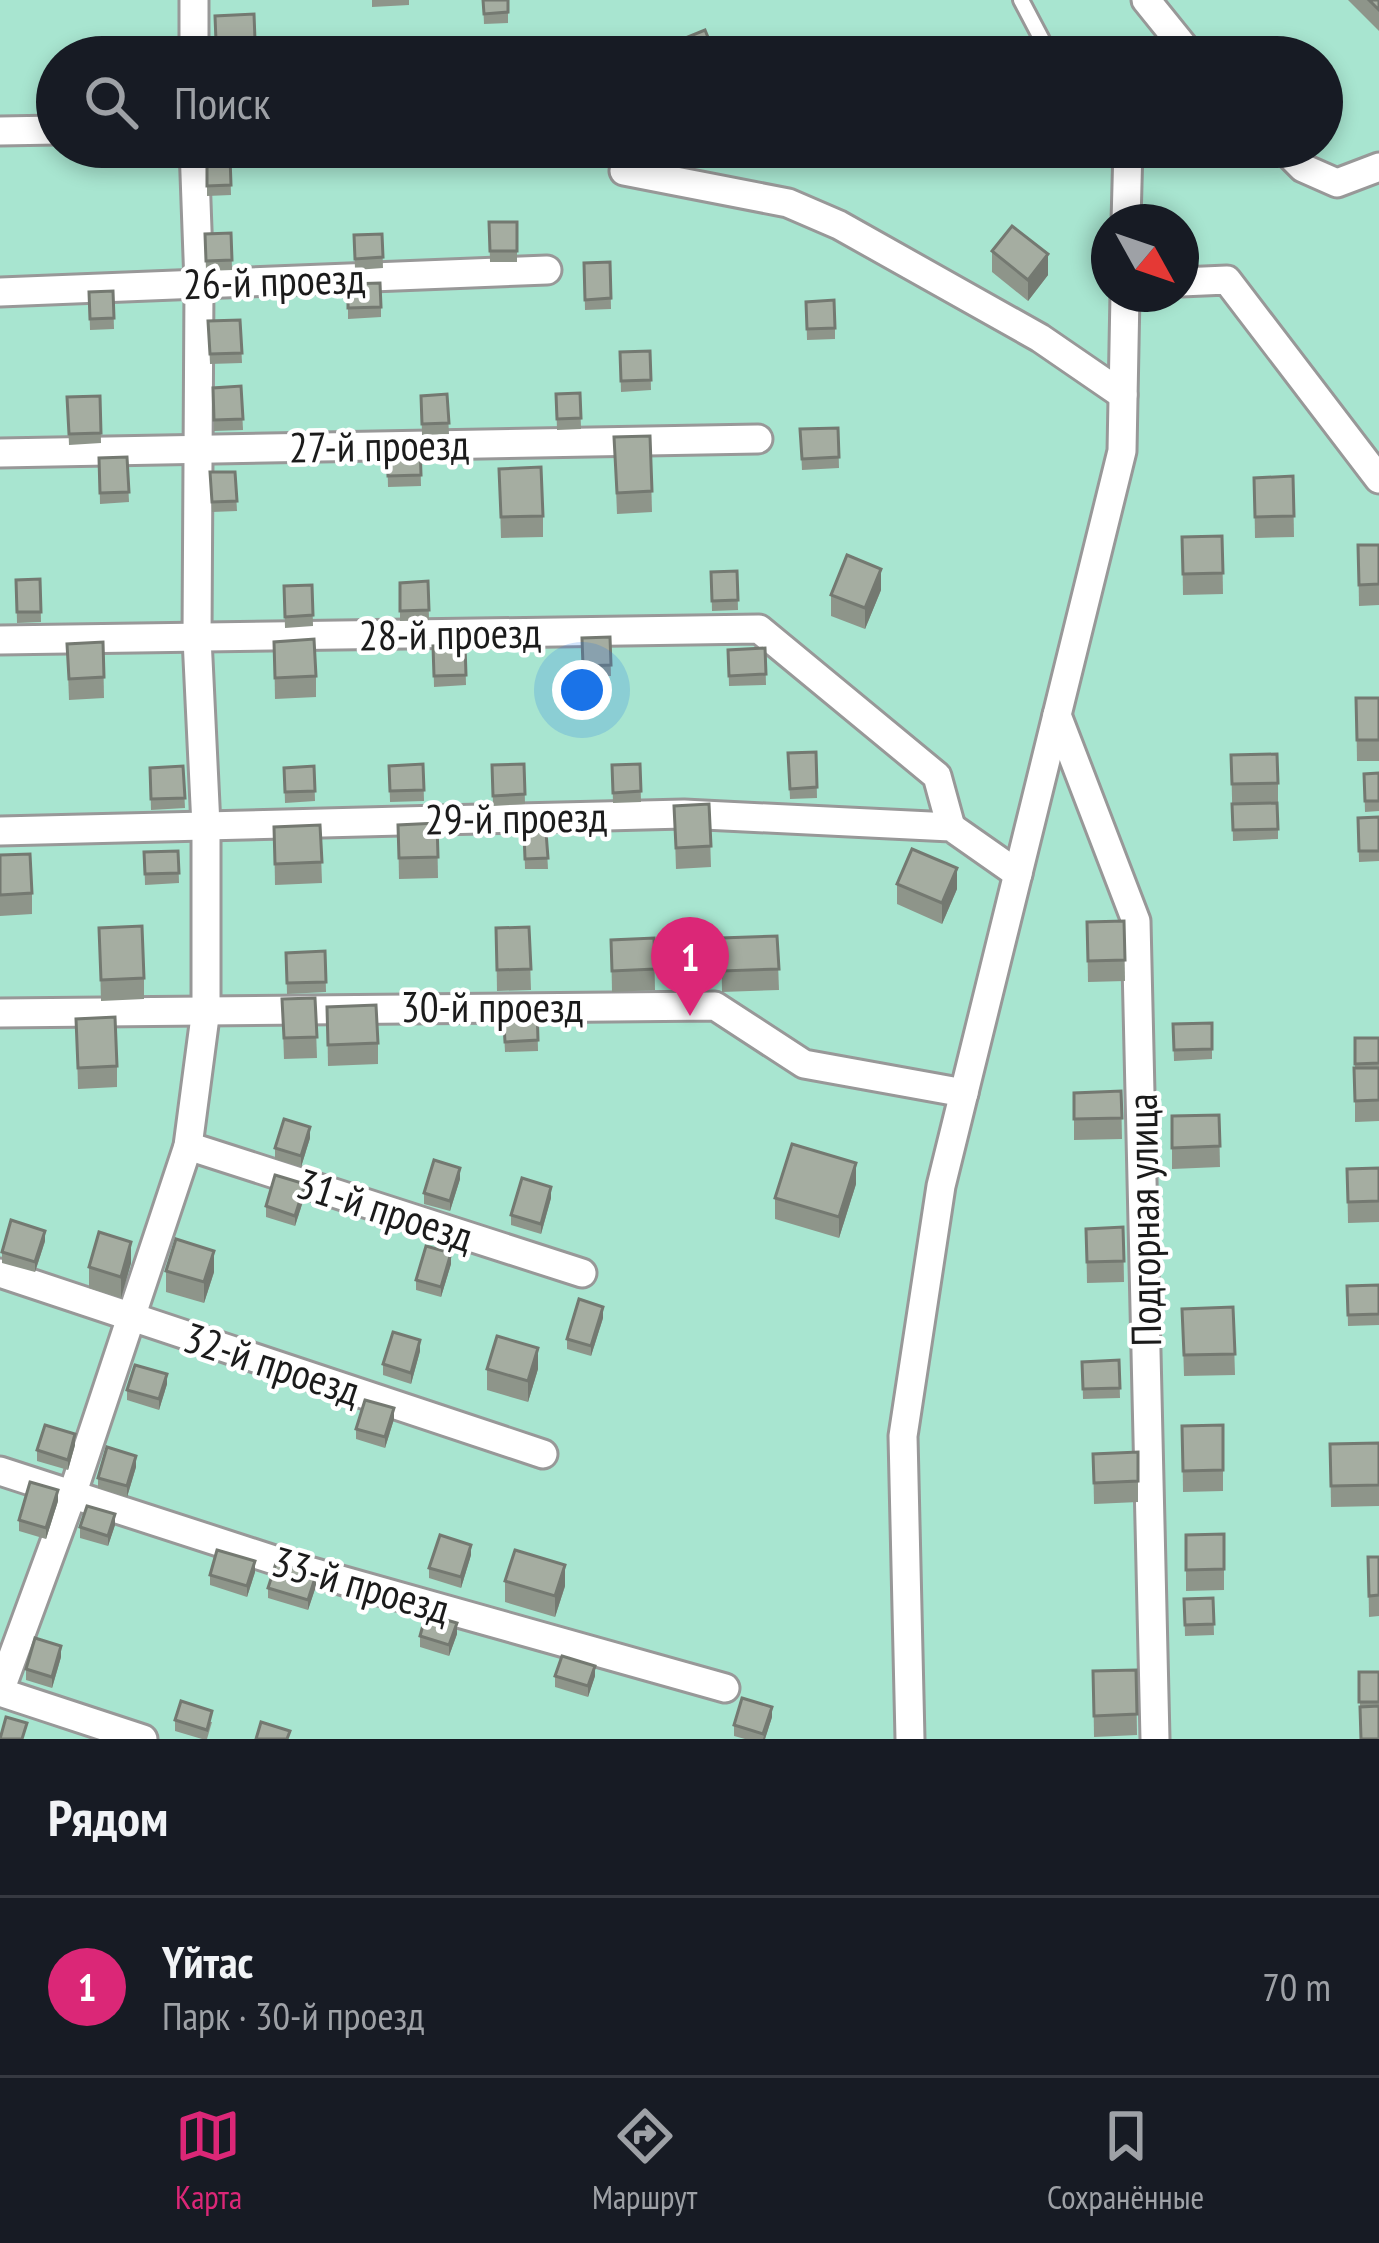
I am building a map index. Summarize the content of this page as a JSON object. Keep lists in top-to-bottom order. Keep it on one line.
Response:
{"streets":{"street":["26-й проезд","27-й проезд","28-й проезд","29-й проезд","30-й проезд","31-й проезд","Подгорная улица","32-й проезд","33-й проезд"]},"crossings":[["28-й проезд","29-й проезд"]],"north":"bottom right","page":{"search":"Поиск","pins":"1","heading":"Рядом","list":[{"mark":"1","name":"Үйтас","note":"Парк · 30-й проезд","value":"70 m"}],"nav":["Карта","Маршрут","Сохранённые"]}}
